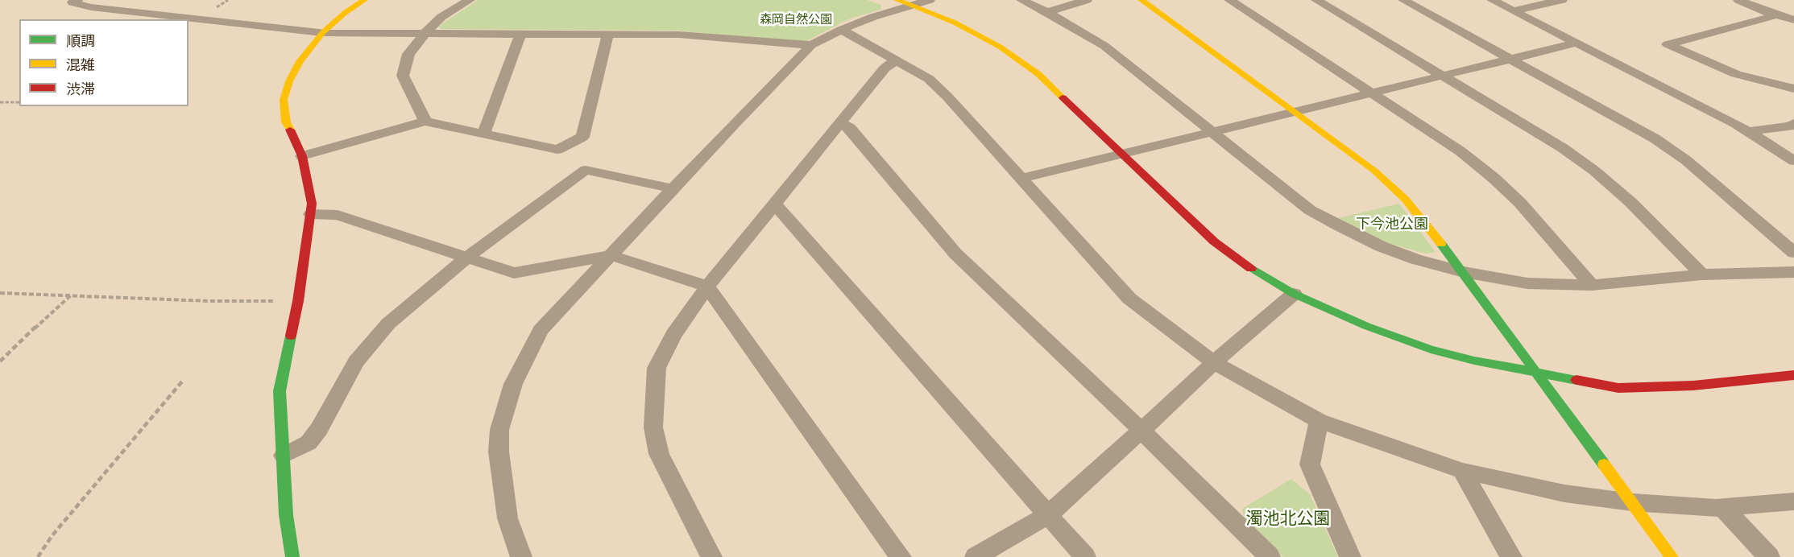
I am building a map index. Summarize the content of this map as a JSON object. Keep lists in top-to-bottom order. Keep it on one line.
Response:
{"parks":["森岡自然公園","下今池公園","濁池北公園"],"legend":["順調","混雑","渋滞"]}
